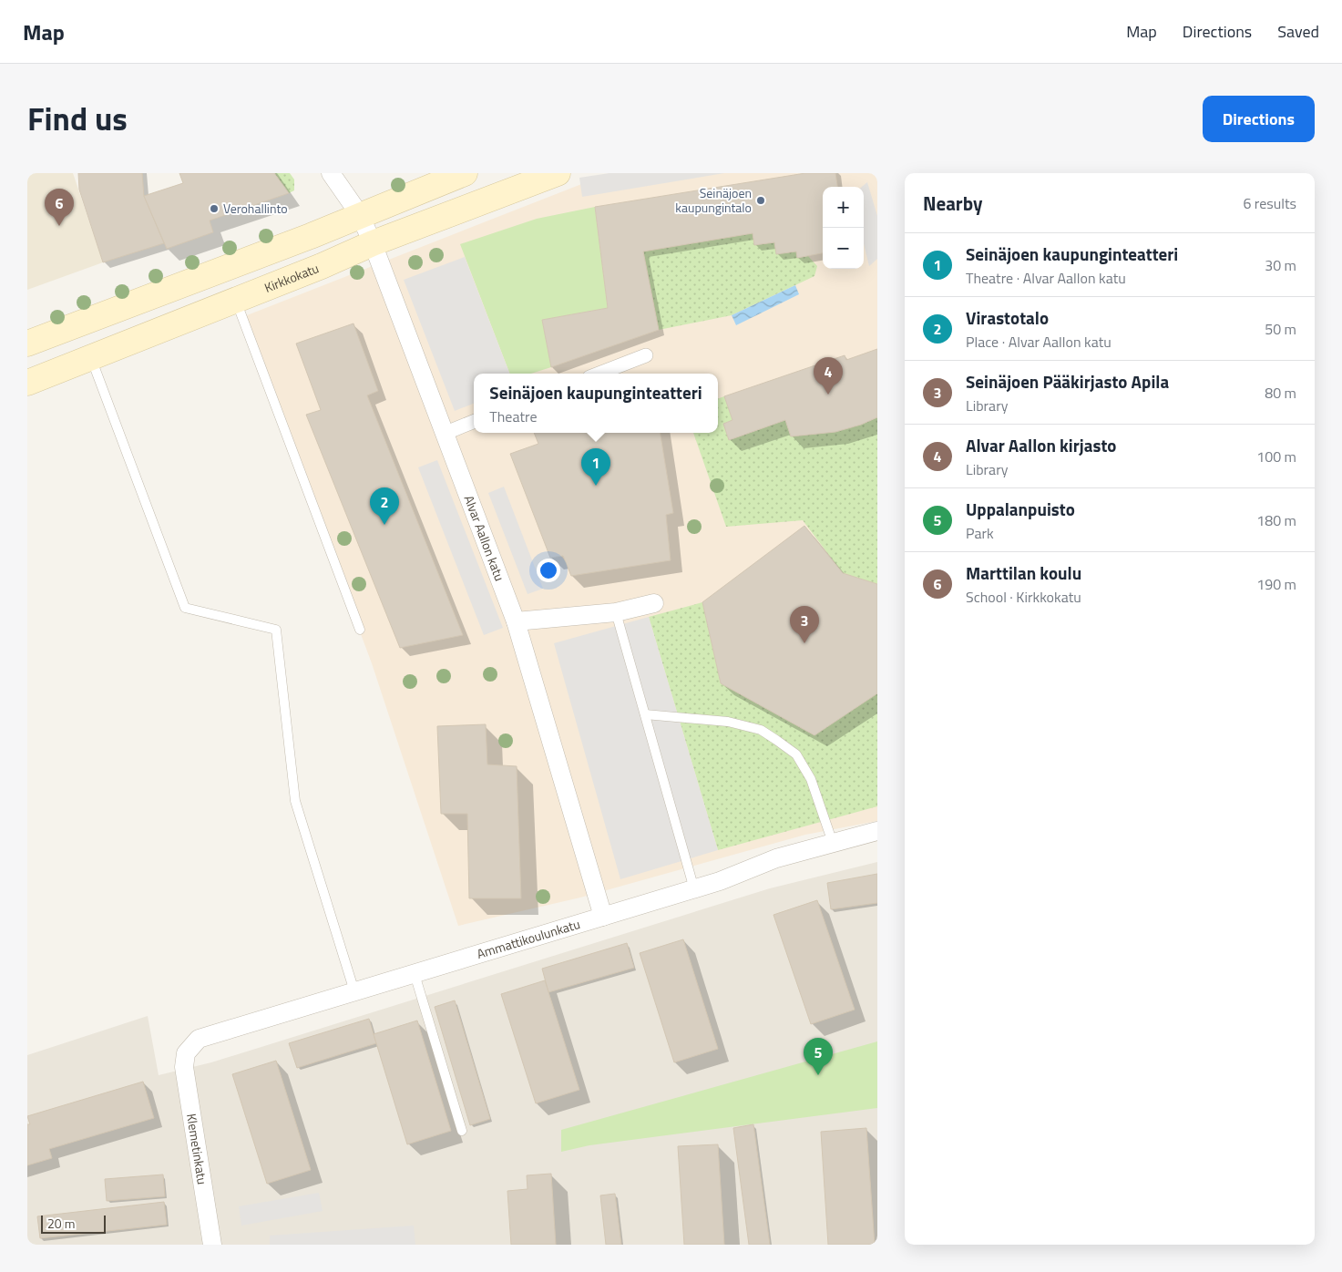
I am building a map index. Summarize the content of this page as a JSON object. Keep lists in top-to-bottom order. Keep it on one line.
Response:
{"streets":{"main road":["Kirkkokatu"],"street":["Alvar Aallon katu","Ammattikoulunkatu","Klemetinkatu"]},"crossings":[["Kirkkokatu","Alvar Aallon katu"],["Alvar Aallon katu","Ammattikoulunkatu"],["Ammattikoulunkatu","Klemetinkatu"]],"places":["Seinäjoen kaupungintalo","Verohallinto"],"scale_bar":"20 m","page":{"header":"Map","nav":["Map","Directions","Saved"],"title":"Find us","buttons":"Directions","heading":["Nearby","6 results"],"map_buttons":["+","−"],"pins":["6","4","1","2","3","5"],"list":[{"mark":"1","name":"Seinäjoen kaupunginteatteri","note":"Theatre · Alvar Aallon katu","value":"30 m"},{"mark":"2","name":"Virastotalo","note":"Place · Alvar Aallon katu","value":"50 m"},{"mark":"3","name":"Seinäjoen Pääkirjasto Apila","note":"Library","value":"80 m"},{"mark":"4","name":"Alvar Aallon kirjasto","note":"Library","value":"100 m"},{"mark":"5","name":"Uppalanpuisto","note":"Park","value":"180 m"},{"mark":"6","name":"Marttilan koulu","note":"School · Kirkkokatu","value":"190 m"}],"popup":["Seinäjoen kaupunginteatteri","Theatre"],"scale":"20 m"}}
